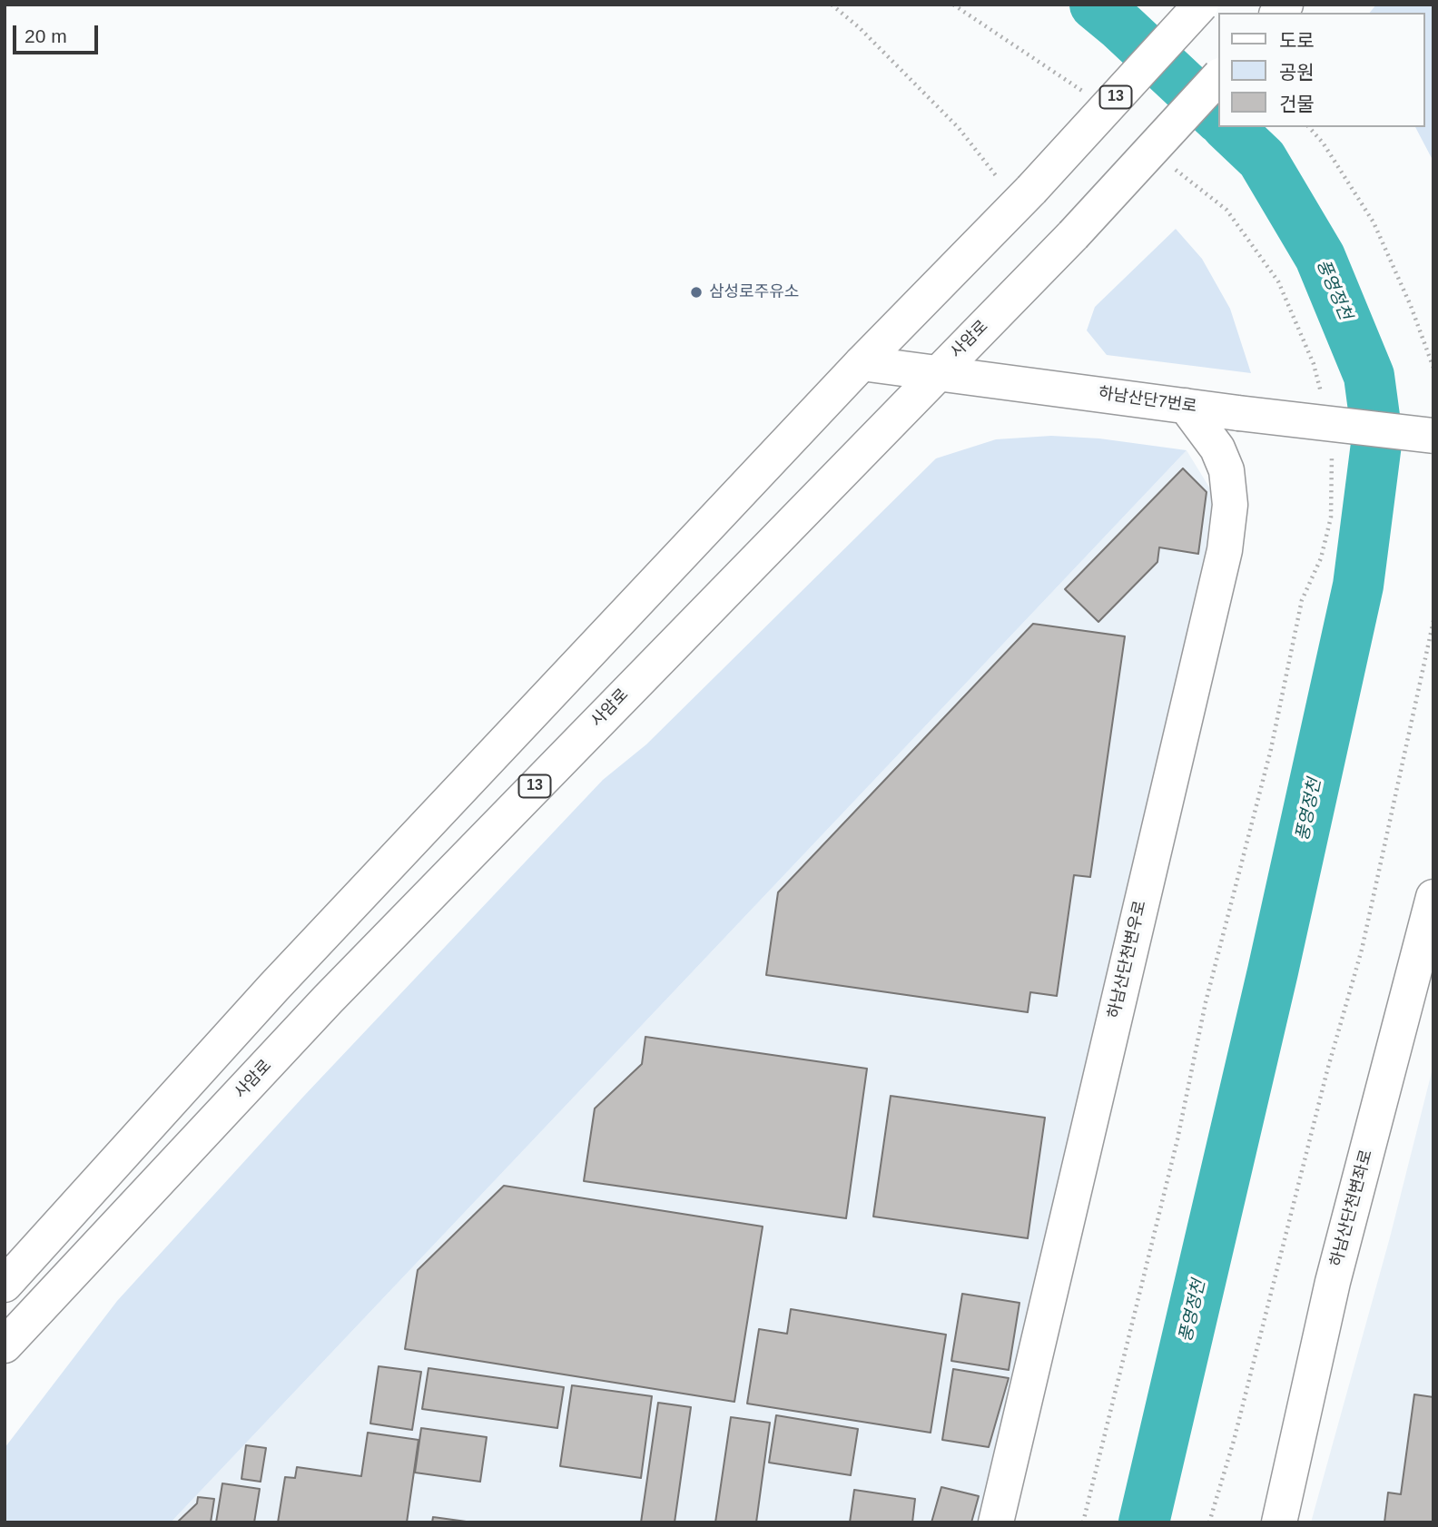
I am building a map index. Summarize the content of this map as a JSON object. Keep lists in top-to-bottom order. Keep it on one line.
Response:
{"streets":{"main road":["13","사암로","하남산단7번로","하남산단천변우로","하남산단천변좌로"]},"crossings":[["13","하남산단7번로"],["사암로","하남산단7번로"],["하남산단7번로","하남산단천변우로"]],"water":["풍영정천"],"places":["삼성로주유소"],"legend":["도로","공원","건물"],"scale_bar":"20 m"}
